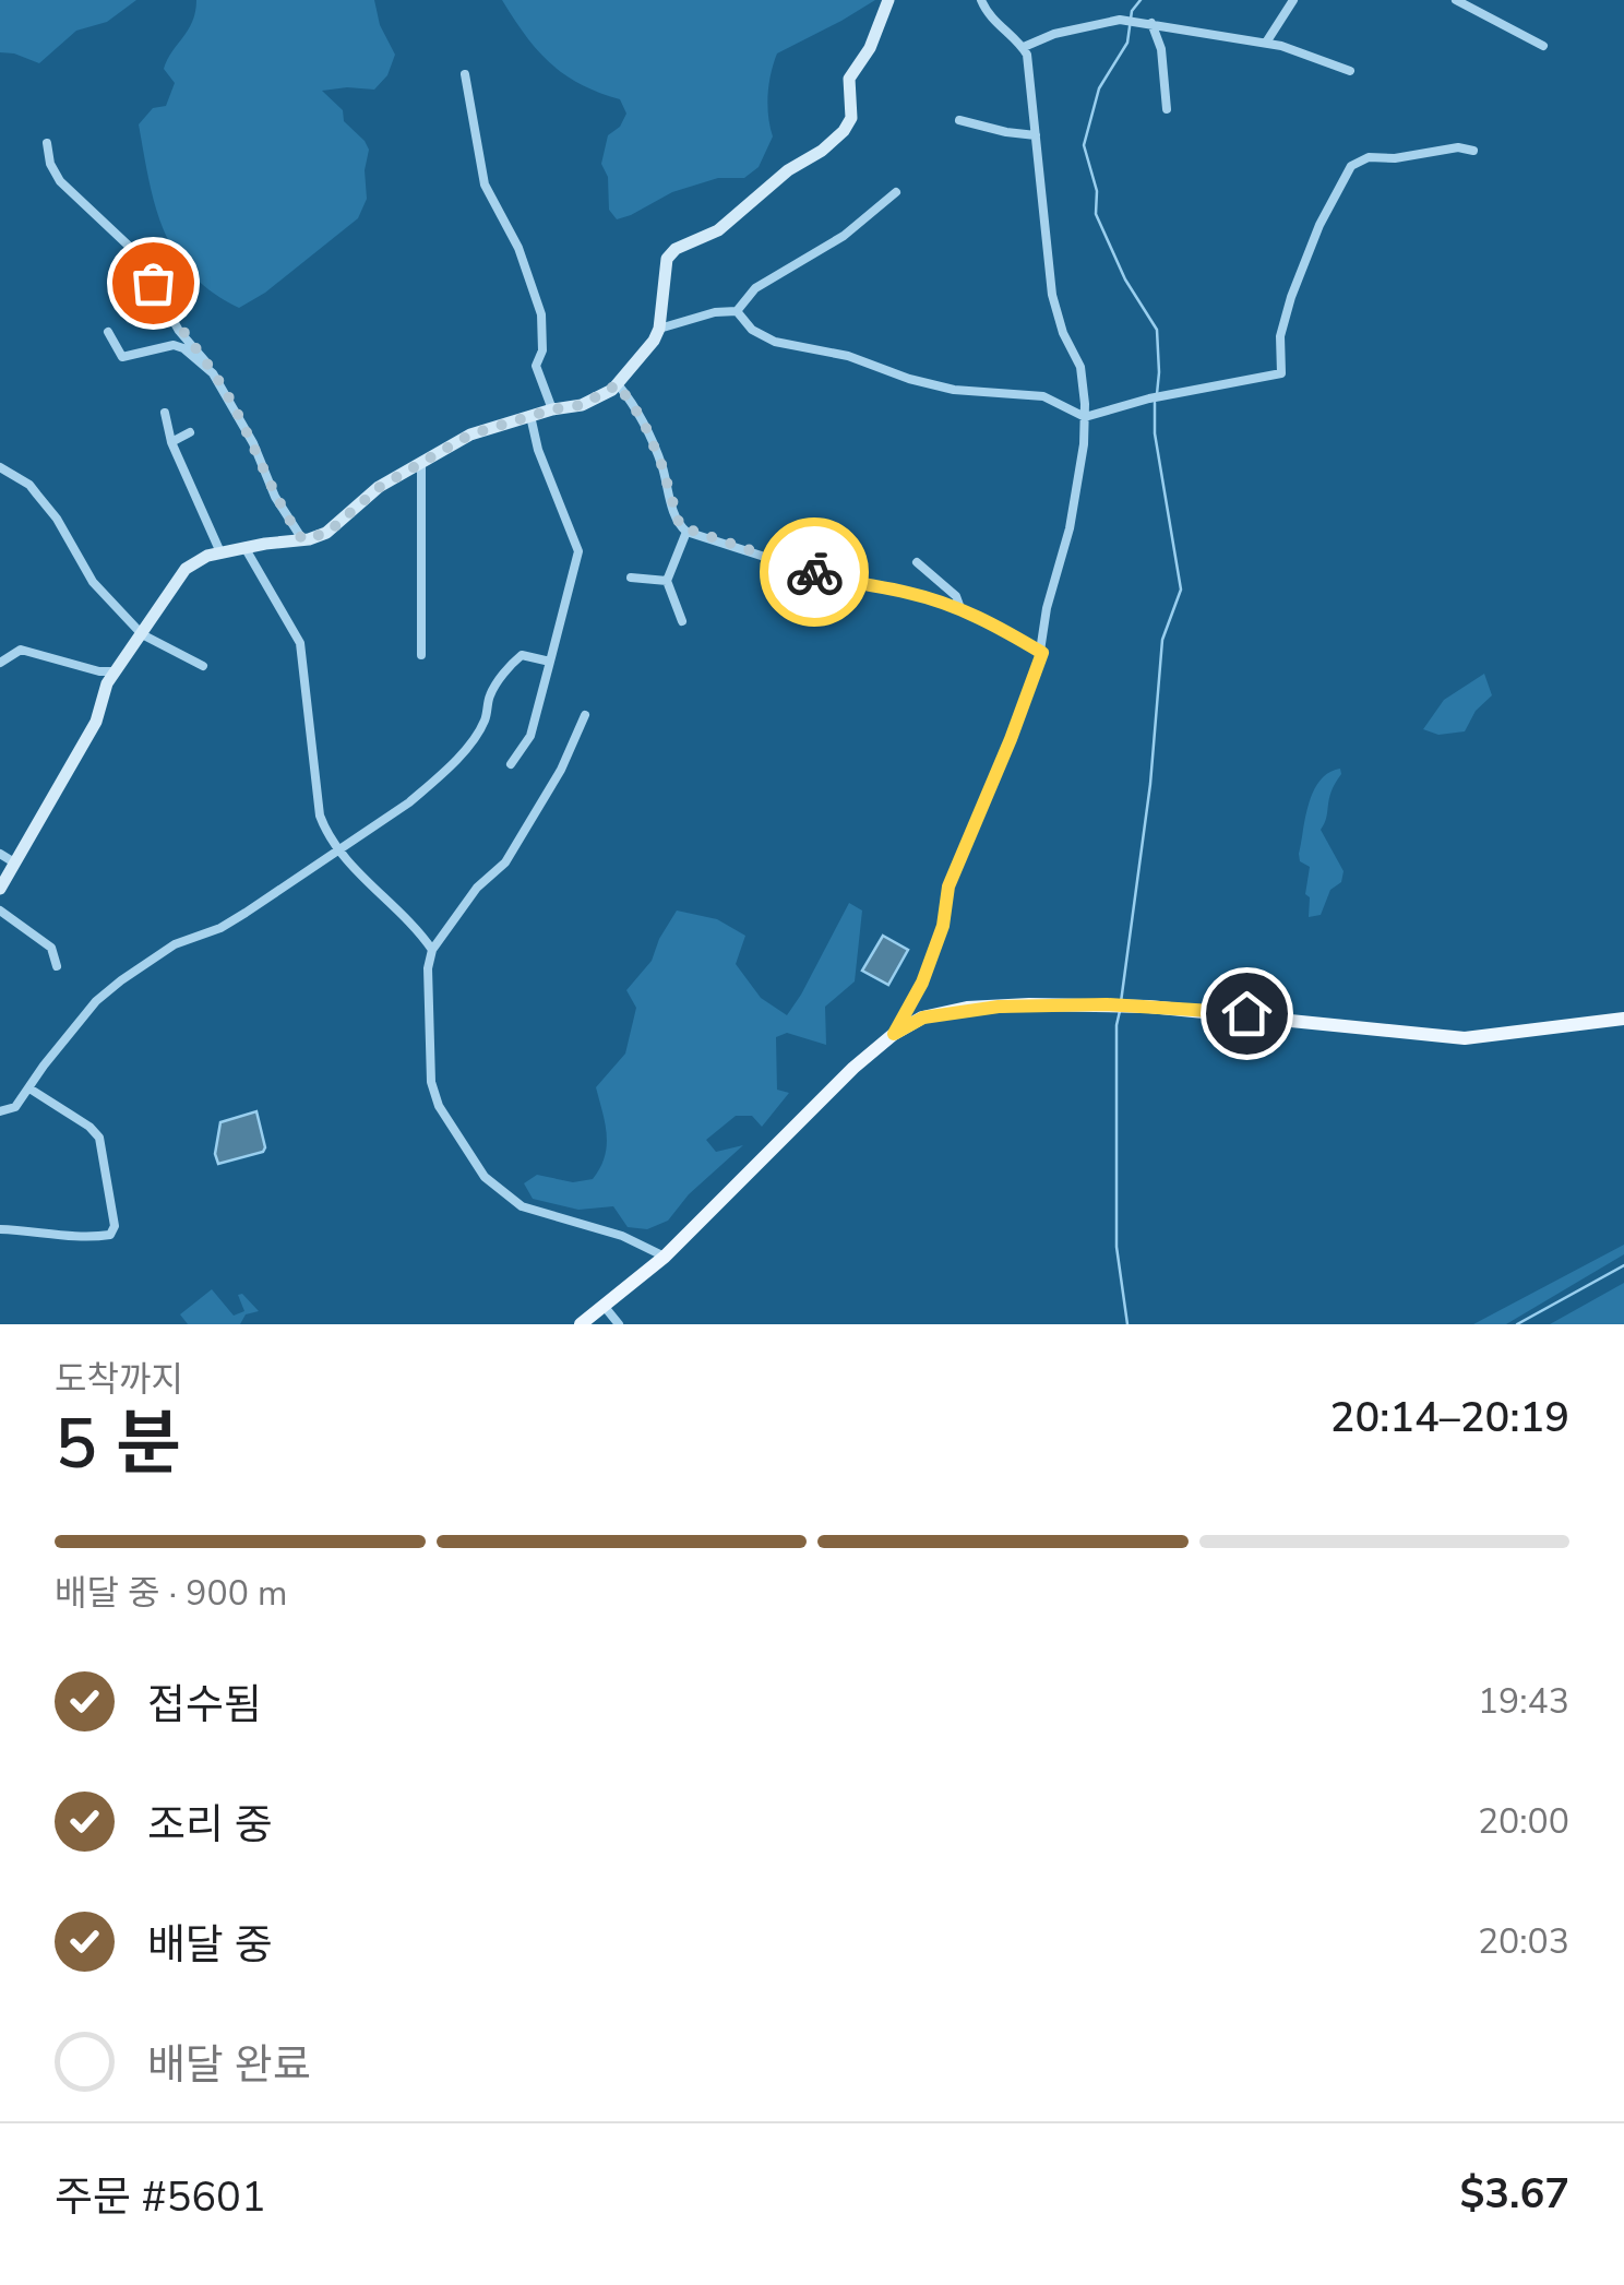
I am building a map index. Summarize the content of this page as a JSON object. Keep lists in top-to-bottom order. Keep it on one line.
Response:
{"page":{"heading":["5 분","도착까지","20:14–20:19"],"panel":["주문 #5601","$3.67"],"bar":"배달 중 · 900 m","list":[["접수됨","19:43"],["조리 중","20:00"],["배달 중","20:03"],"배달 완료"]}}
